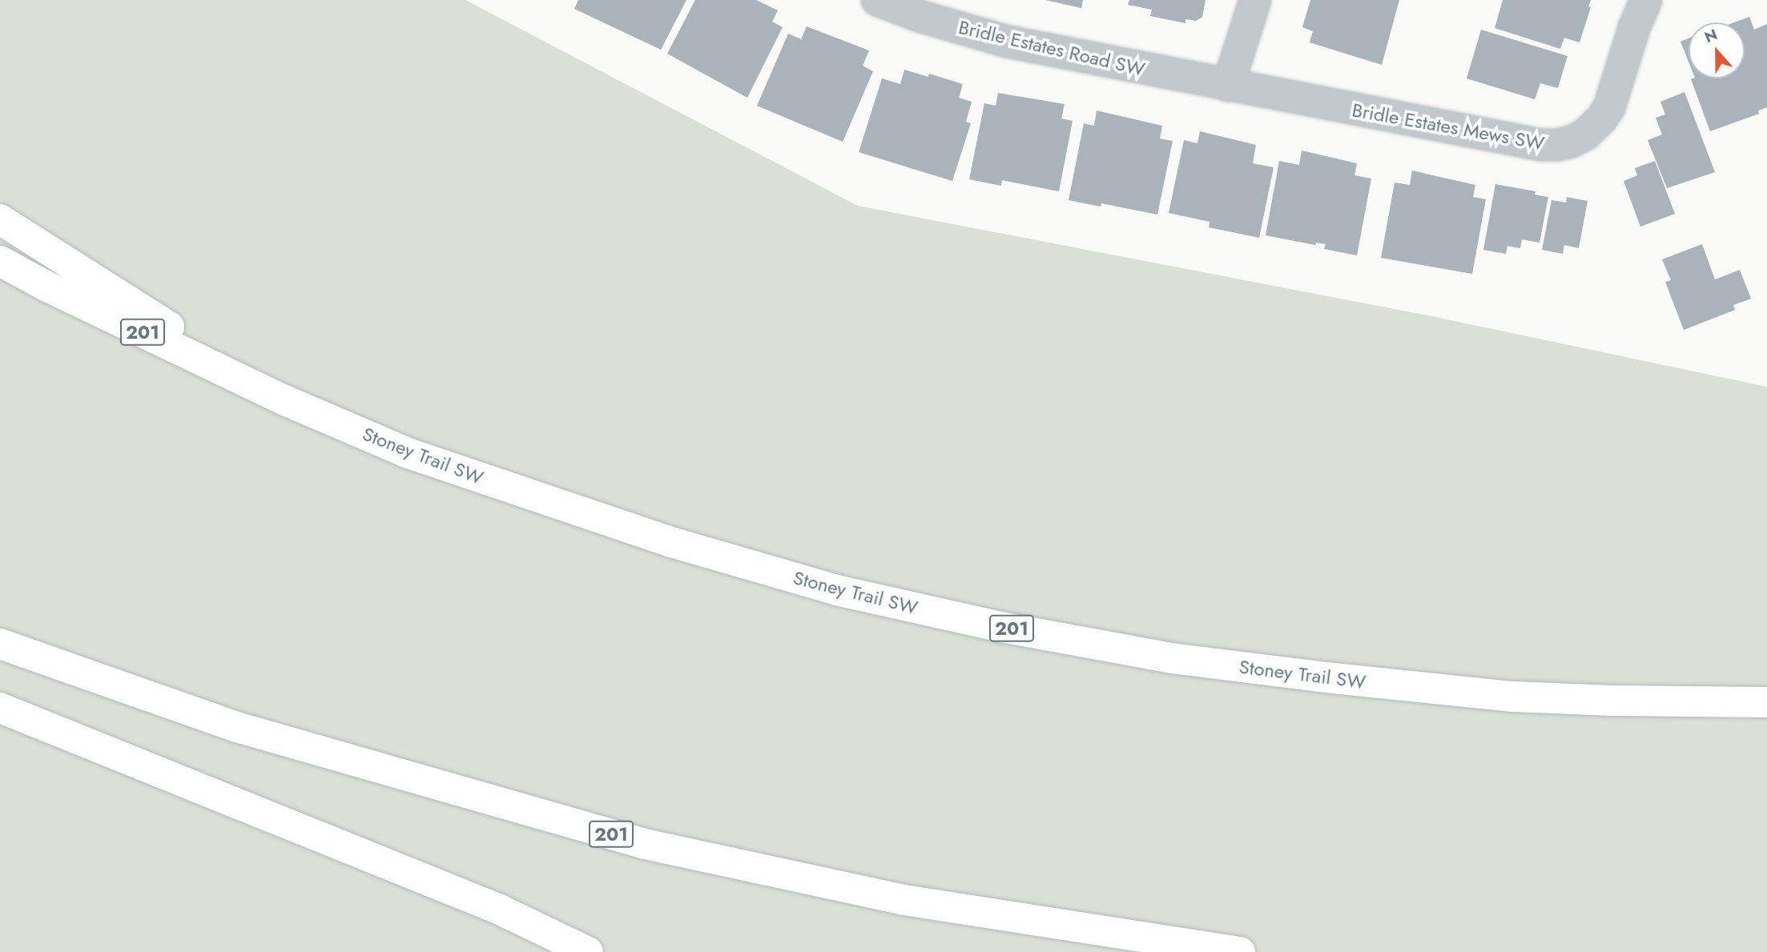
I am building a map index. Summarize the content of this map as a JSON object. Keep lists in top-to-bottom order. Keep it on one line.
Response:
{"streets":{"highway":["201","Stoney Trail SW"],"street":["Bridle Estates Road SW","Bridle Estates Mews SW"]},"crossings":[["Bridle Estates Road SW","Bridle Estates Mews SW"]],"north":"top"}
